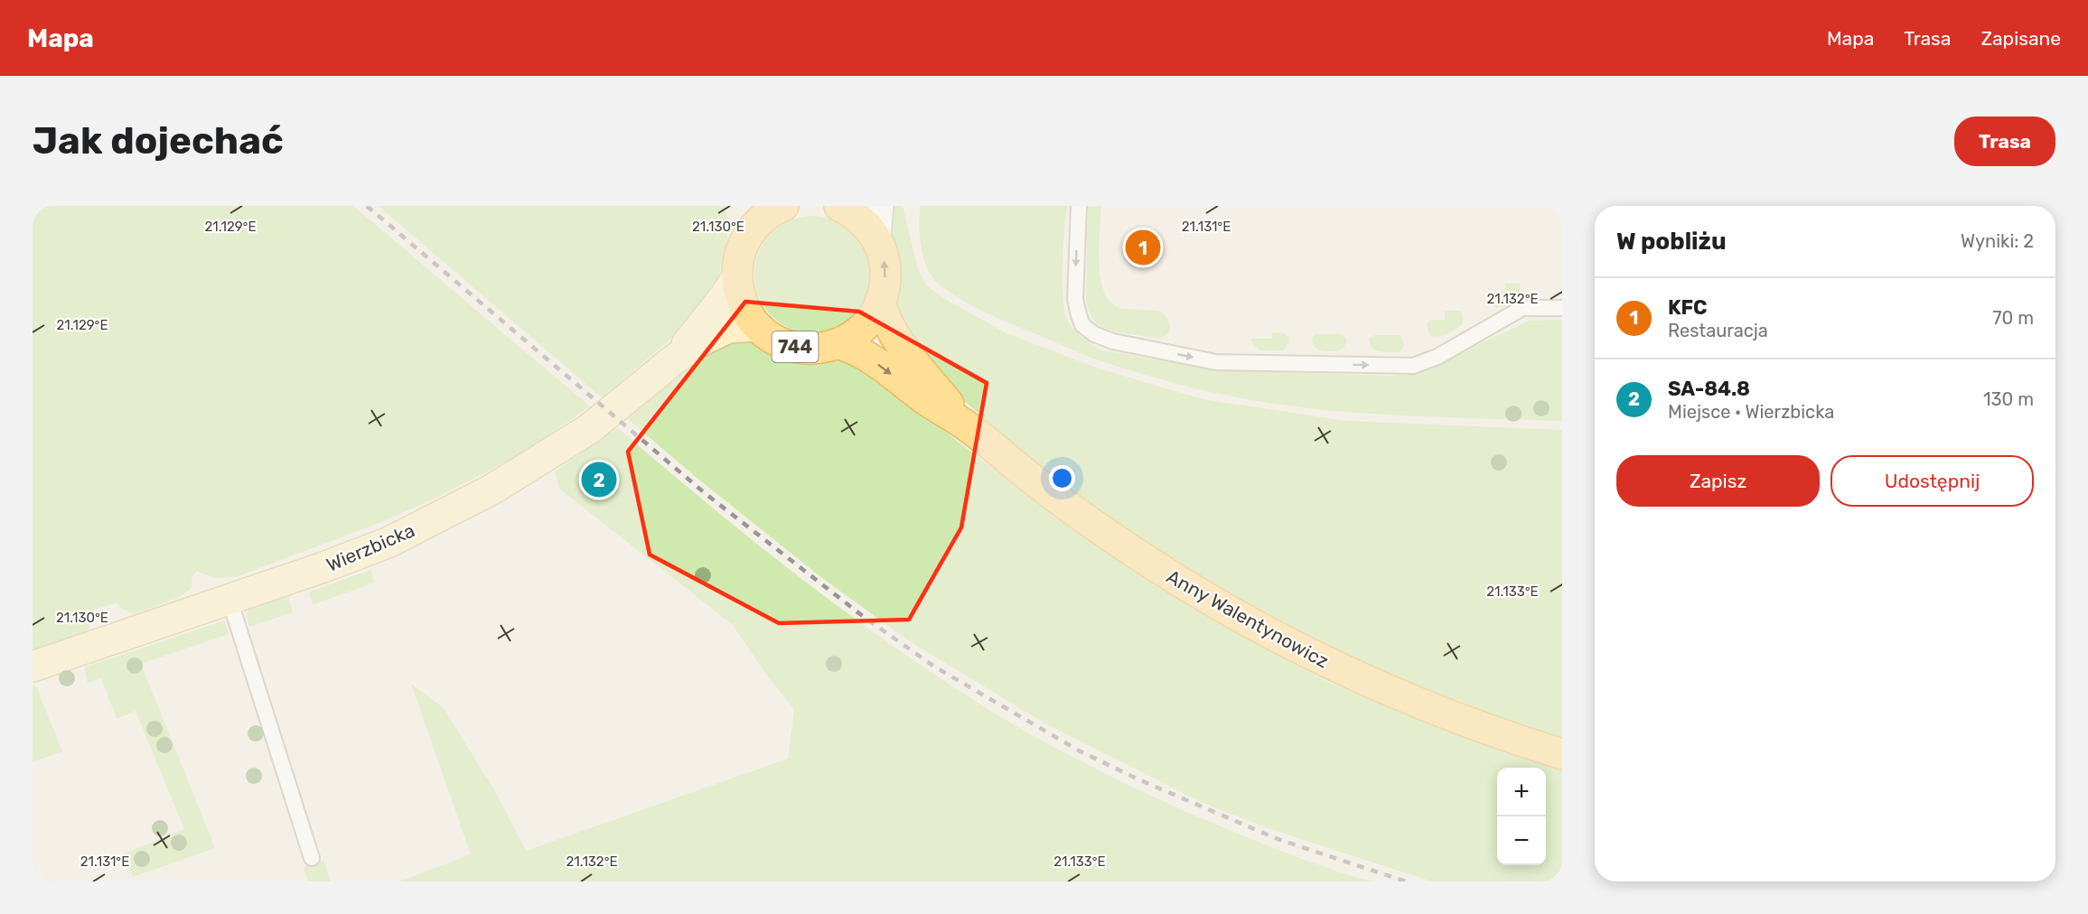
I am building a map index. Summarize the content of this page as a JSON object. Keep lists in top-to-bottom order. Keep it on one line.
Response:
{"streets":{"main road":["744","Wierzbicka","Anny Walentynowicz"]},"crossings":[["744","Wierzbicka"],["744","Anny Walentynowicz"]],"page":{"header":"Mapa","nav":["Mapa","Trasa","Zapisane"],"buttons":["Trasa",["Zapisz","Udostępnij"]],"title":"Jak dojechać","heading":["W pobliżu","Wyniki: 2"],"pins":["1","2"],"list":[{"mark":"1","name":"KFC","note":"Restauracja","value":"70 m"},{"mark":"2","name":"SA-84.8","note":"Miejsce · Wierzbicka","value":"130 m"}],"map_buttons":["+","−"]},"coordinates":["21.129°E","21.130°E","21.131°E","21.132°E","21.133°E"]}
